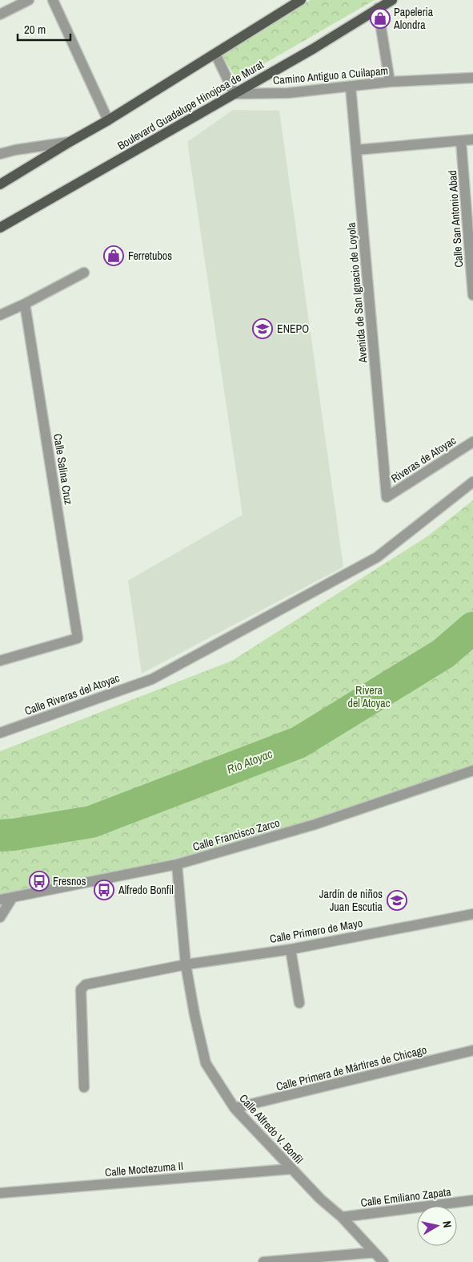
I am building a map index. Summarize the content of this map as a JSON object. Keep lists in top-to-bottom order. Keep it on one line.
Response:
{"streets":{"main road":["Boulevard Guadalupe Hinojosa de Murat"],"street":["Camino Antiguo a Cuilapam","Calle San Antonio Abad","Avenida de San Ignacio de Loyola","Riveras de Atoyac","Calle Salina Cruz","Calle Riveras del Atoyac","Calle Francisco Zarco","Calle Primero de Mayo","Calle Primera de Mártires de Chicago","Calle Alfredo V. Bonfil","Calle Moctezuma II","Calle Emiliano Zapata"]},"crossings":[["Camino Antiguo a Cuilapam","Boulevard Guadalupe Hinojosa de Murat"],["Camino Antiguo a Cuilapam","Avenida de San Ignacio de Loyola"],["Avenida de San Ignacio de Loyola","Riveras de Atoyac"],["Calle Francisco Zarco","Calle Alfredo V. Bonfil"],["Calle Primero de Mayo","Calle Alfredo V. Bonfil"],["Calle Primera de Mártires de Chicago","Calle Alfredo V. Bonfil"],["Calle Alfredo V. Bonfil","Calle Moctezuma II"],["Calle Alfredo V. Bonfil","Calle Emiliano Zapata"]],"water":["Río Atoyac"],"parks":["Rivera del Atoyac"],"places":{"shop":["Papeleria Alondra","Ferretubos"],"school or university":["ENEPO","Jardín de niños Juan Escutia"],"bus stop":["Fresnos","Alfredo Bonfil"]},"scale_bar":"20 m","north":"right"}
